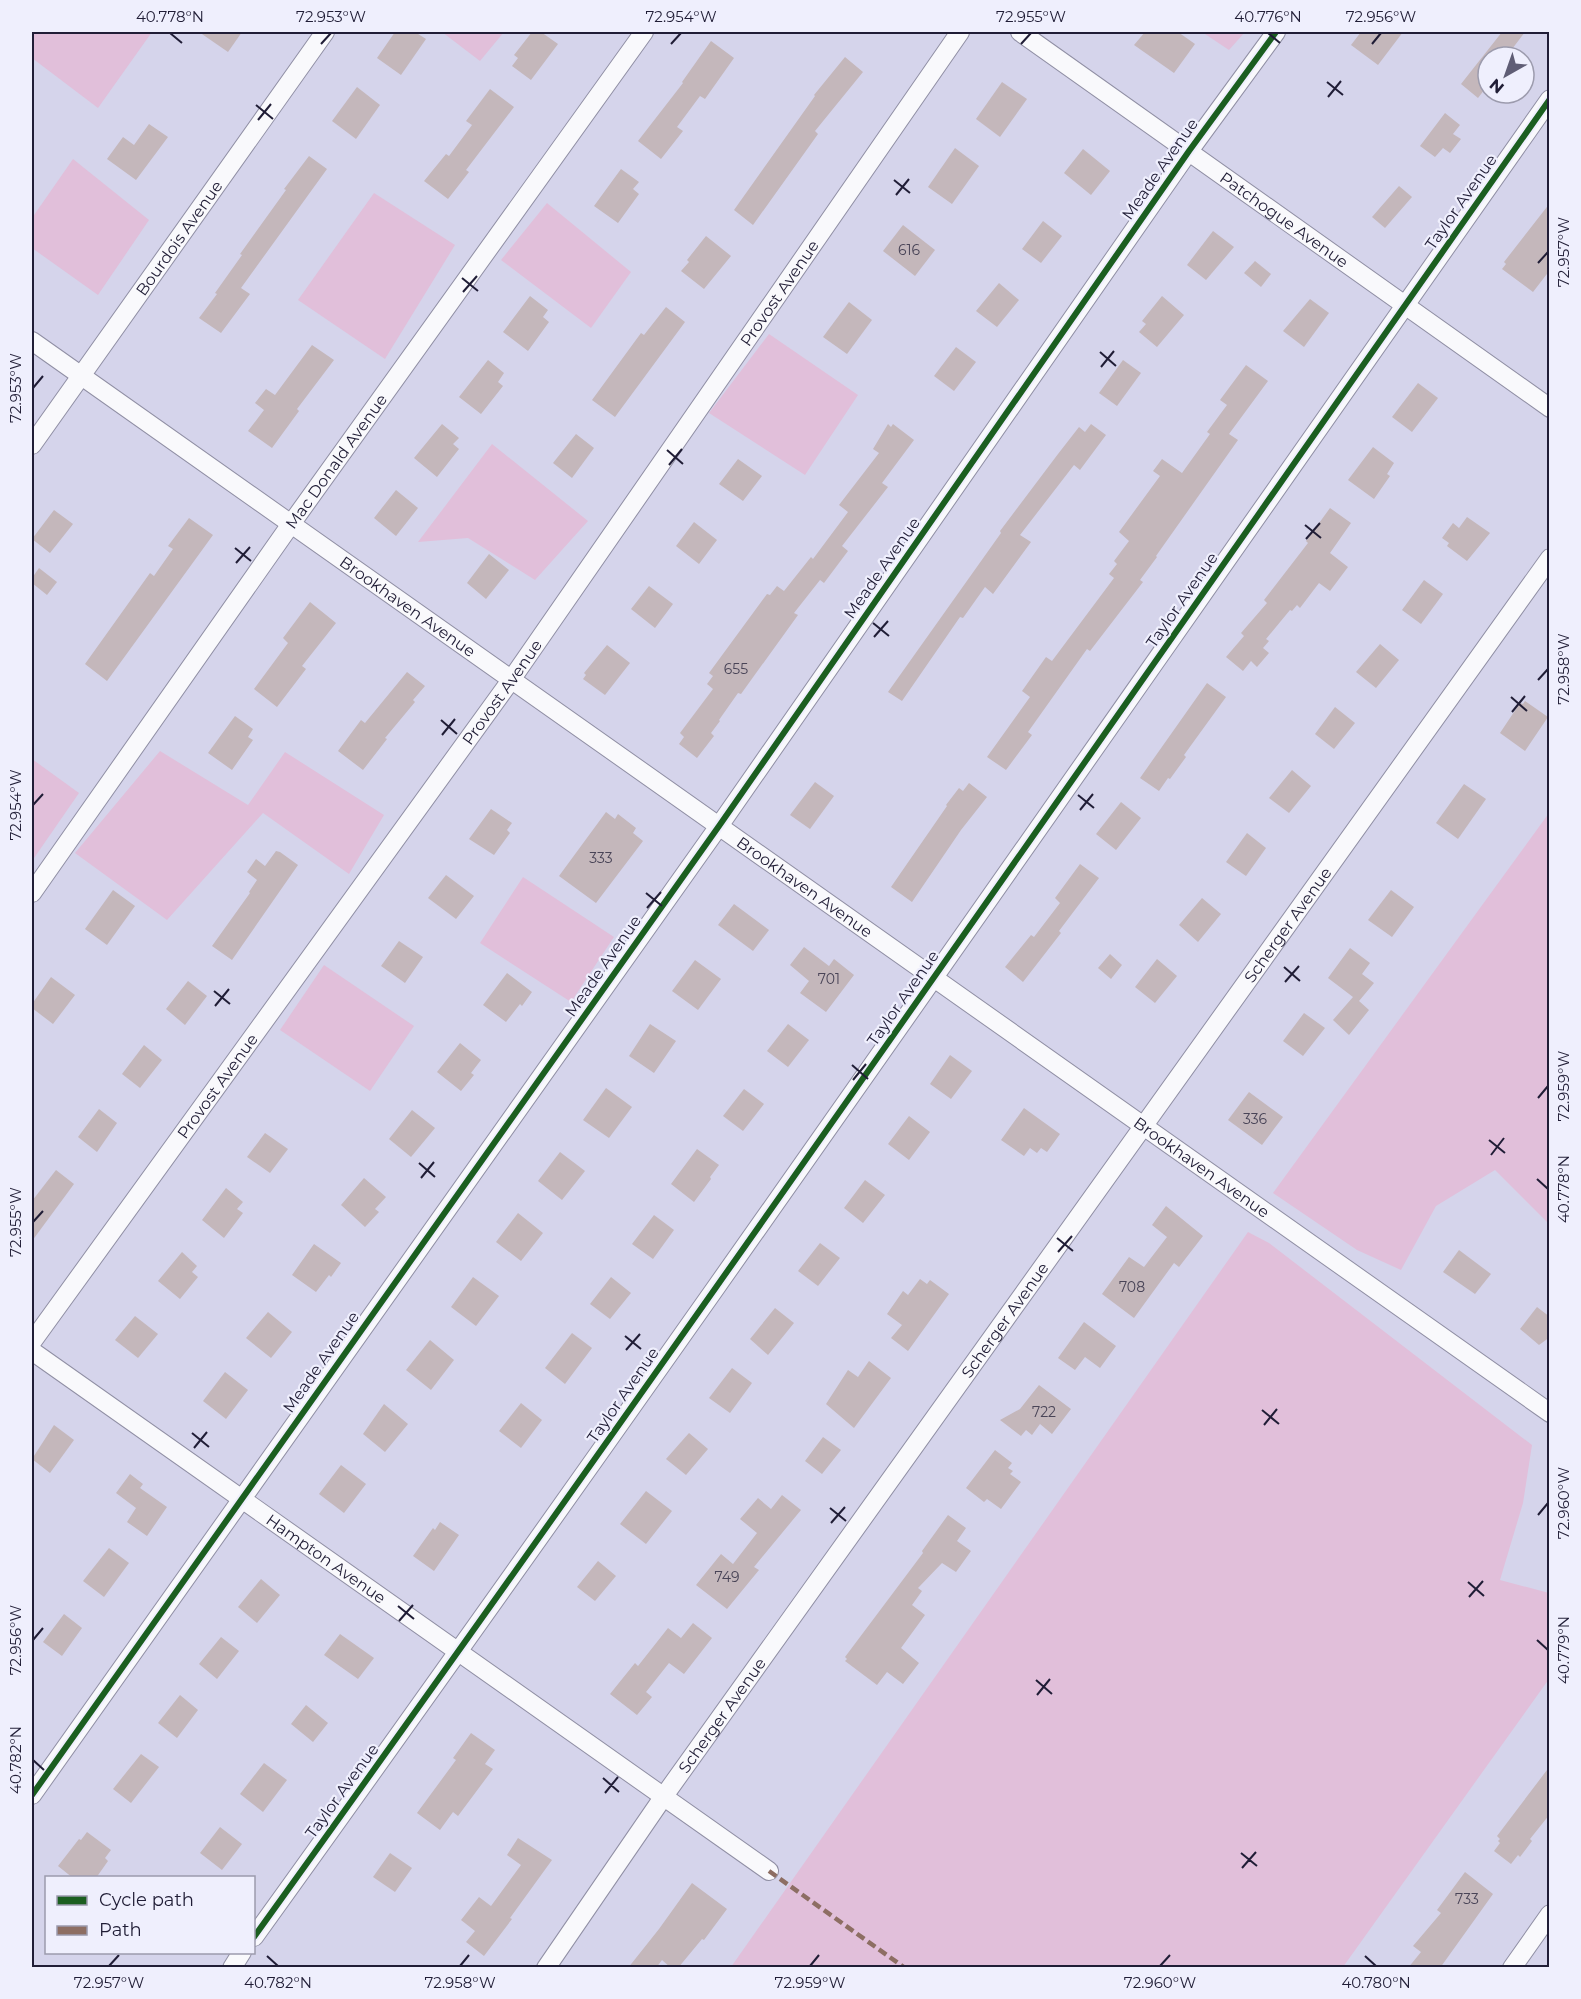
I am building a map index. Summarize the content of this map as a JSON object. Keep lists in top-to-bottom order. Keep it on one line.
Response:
{"streets":{"street":["Meade Avenue","Taylor Avenue","Patchogue Avenue","Bourdois Avenue","Provost Avenue","Mac Donald Avenue","Brookhaven Avenue","Scherger Avenue","Hampton Avenue"]},"crossings":[["Meade Avenue","Patchogue Avenue"],["Meade Avenue","Brookhaven Avenue"],["Meade Avenue","Hampton Avenue"],["Taylor Avenue","Patchogue Avenue"],["Taylor Avenue","Brookhaven Avenue"],["Taylor Avenue","Hampton Avenue"],["Bourdois Avenue","Brookhaven Avenue"],["Provost Avenue","Brookhaven Avenue"],["Mac Donald Avenue","Brookhaven Avenue"],["Brookhaven Avenue","Scherger Avenue"],["Scherger Avenue","Hampton Avenue"]],"house_numbers":["616","655","333","701","336","708","722","749","733"],"legend":["Cycle path","Path"],"north":"bottom left","coordinates":["40.778°N","72.953°W","72.954°W","72.955°W","40.776°N","72.956°W","72.957°W","72.958°W","72.959°W","72.960°W","40.779°N","40.782°N","40.780°N"]}
